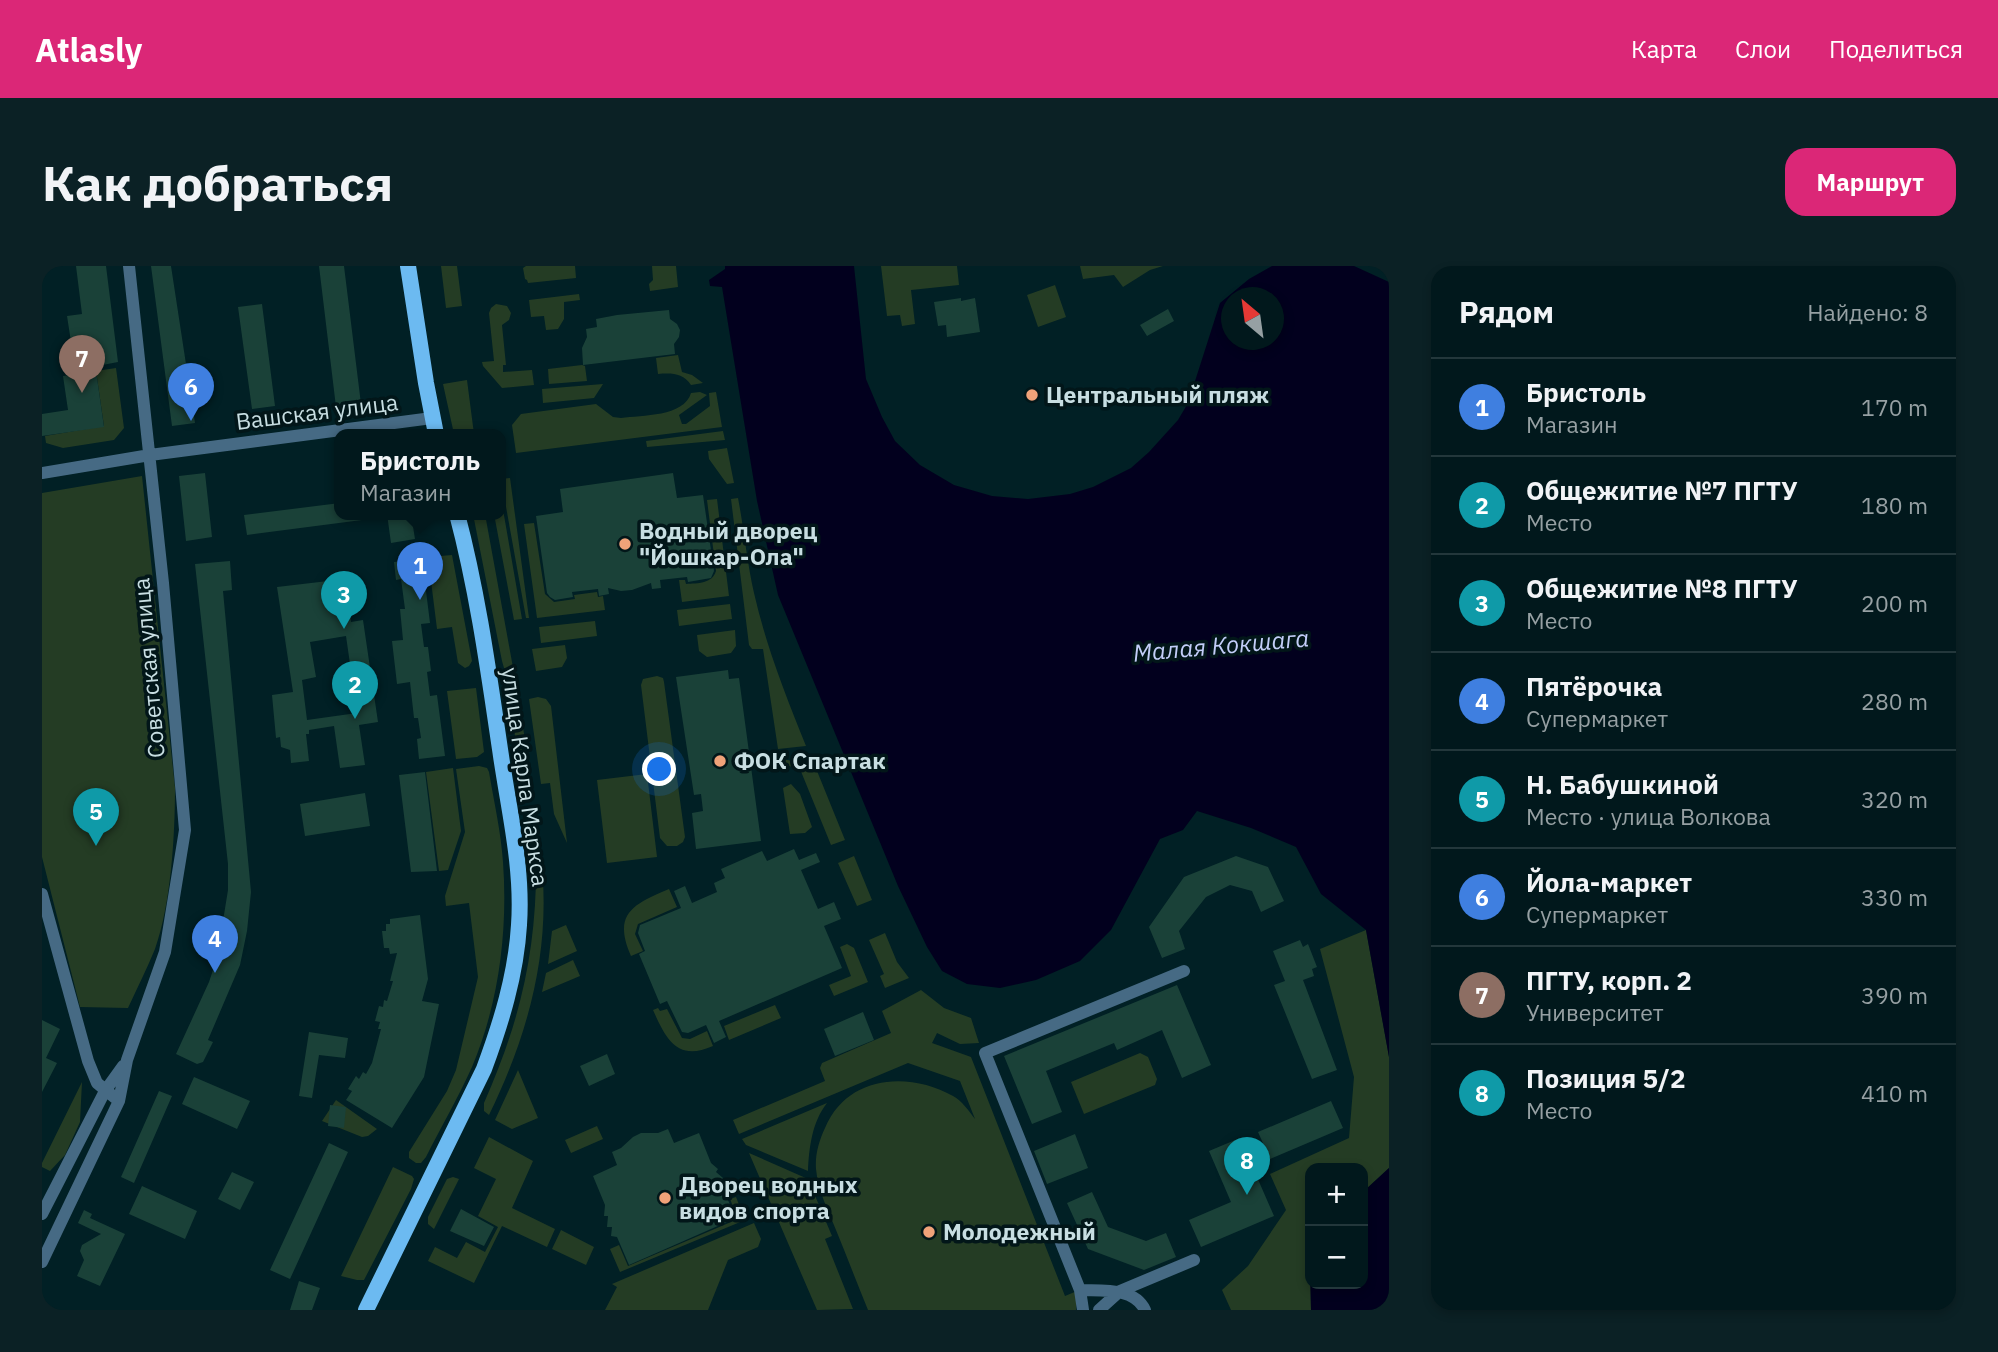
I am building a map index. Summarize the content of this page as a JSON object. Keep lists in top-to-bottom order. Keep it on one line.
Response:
{"streets":{"main road":["улица Карла Маркса"],"street":["Вашская улица","Советская улица"]},"crossings":[["Вашская улица","Советская улица"]],"water":["Малая Кокшага"],"places":["Центральный пляж","Водный дворец \"Йошкар-Ола\"","ФОК Спартак","Дворец водных видов спорта","Молодежный"],"north":"top left","page":{"header":"Atlasly","nav":["Карта","Слои","Поделиться"],"buttons":"Маршрут","title":"Как добраться","heading":["Рядом","Найдено: 8"],"pins":["7","6","1","3","2","5","4","8"],"list":[{"mark":"1","name":"Бристоль","note":"Магазин","value":"170 m"},{"mark":"2","name":"Общежитие №7 ПГТУ","note":"Место","value":"180 m"},{"mark":"3","name":"Общежитие №8 ПГТУ","note":"Место","value":"200 m"},{"mark":"4","name":"Пятёрочка","note":"Супермаркет","value":"280 m"},{"mark":"5","name":"Н. Бабушкиной","note":"Место · улица Волкова","value":"320 m"},{"mark":"6","name":"Йола-маркет","note":"Супермаркет","value":"330 m"},{"mark":"7","name":"ПГТУ, корп. 2","note":"Университет","value":"390 m"},{"mark":"8","name":"Позиция 5/2","note":"Место","value":"410 m"}],"popup":["Бристоль","Магазин"],"map_buttons":["+","−"]}}
